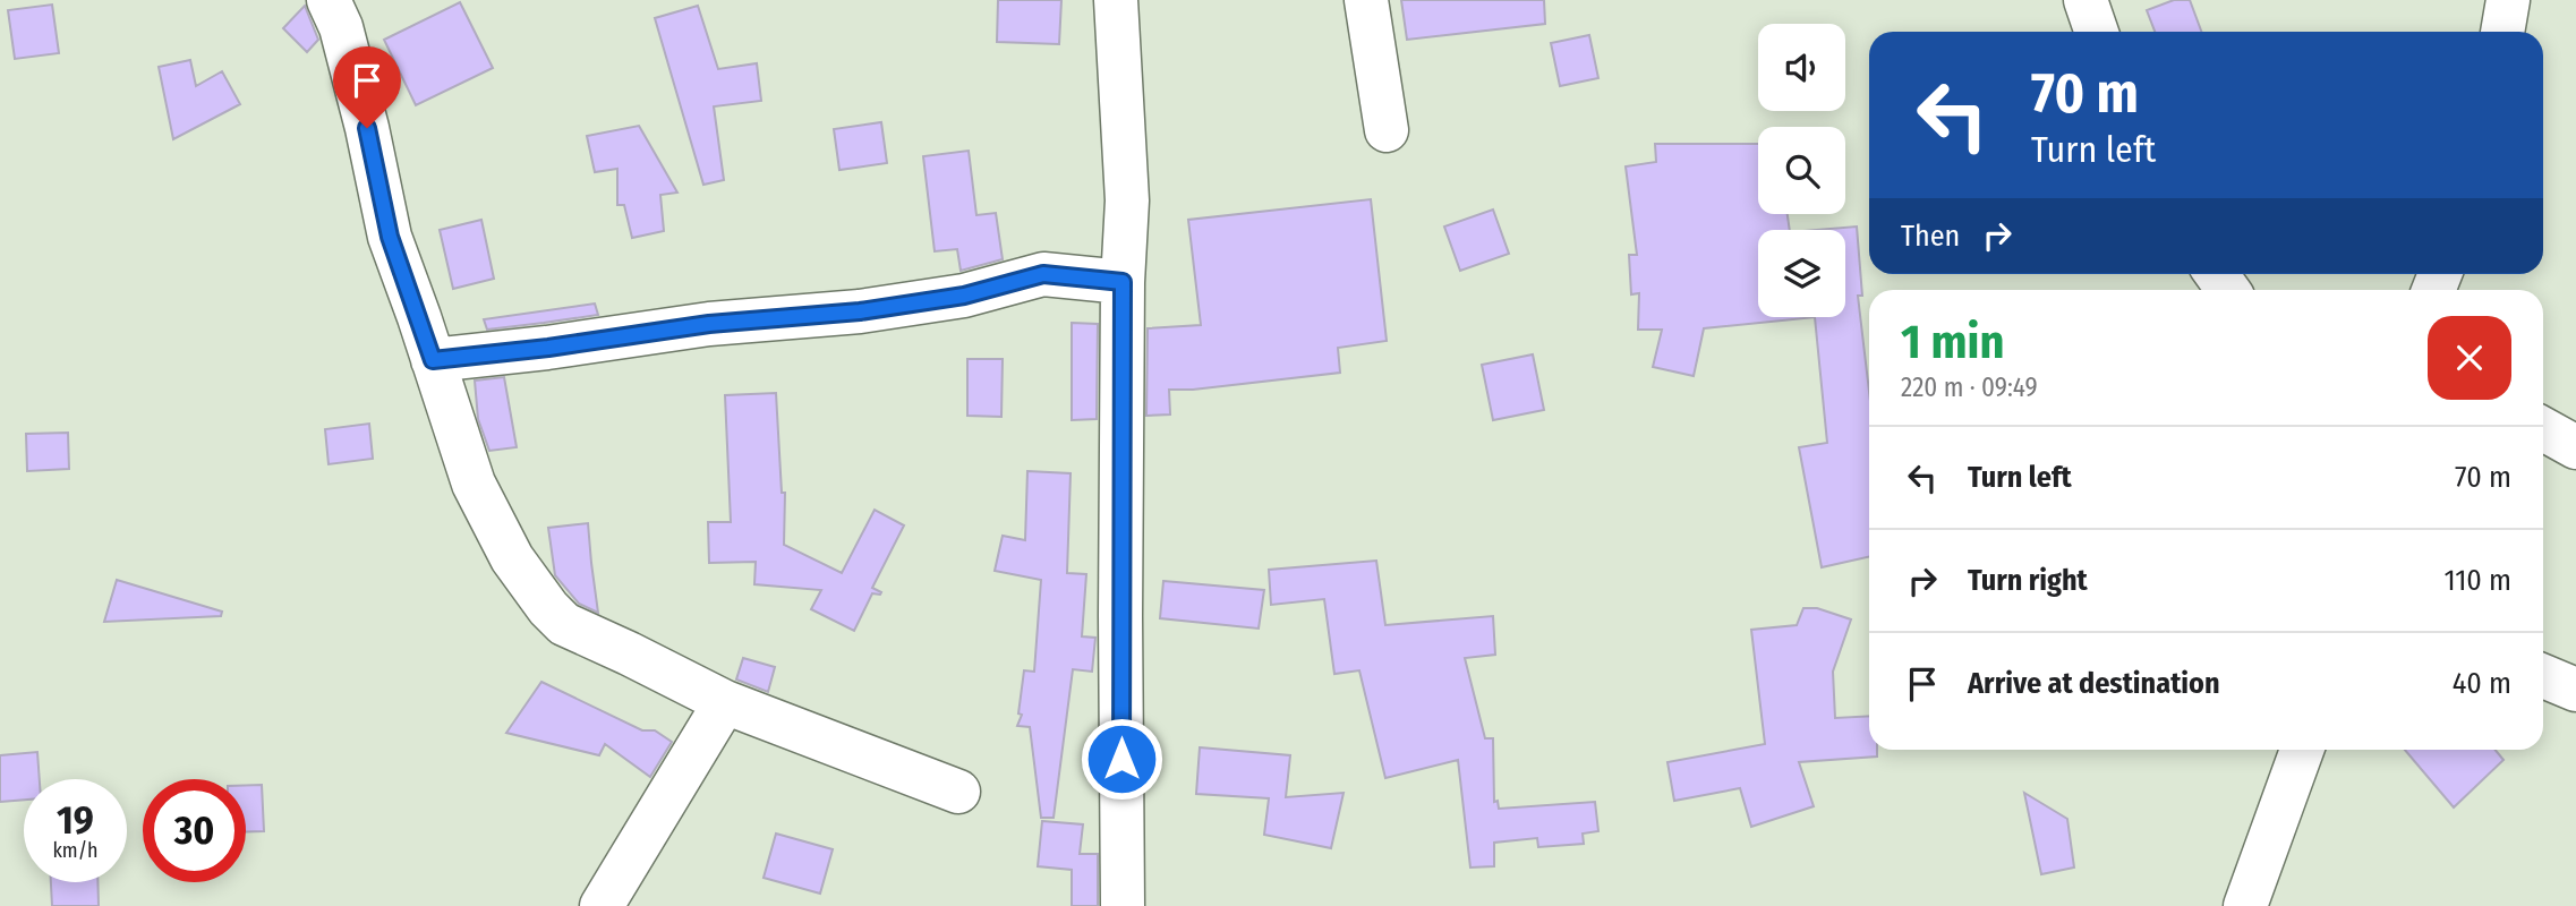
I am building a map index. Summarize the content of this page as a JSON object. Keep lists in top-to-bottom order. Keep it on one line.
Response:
{"page":{"turn":["70 m","Turn left"],"then":"Then","heading":["1 min","220 m · 09:49"],"list":[{"name":"Turn left","value":"70 m"},{"name":"Turn right","value":"110 m"},{"name":"Arrive at destination","value":"40 m"}],"speed":"19 km/h","limit":"30"}}
